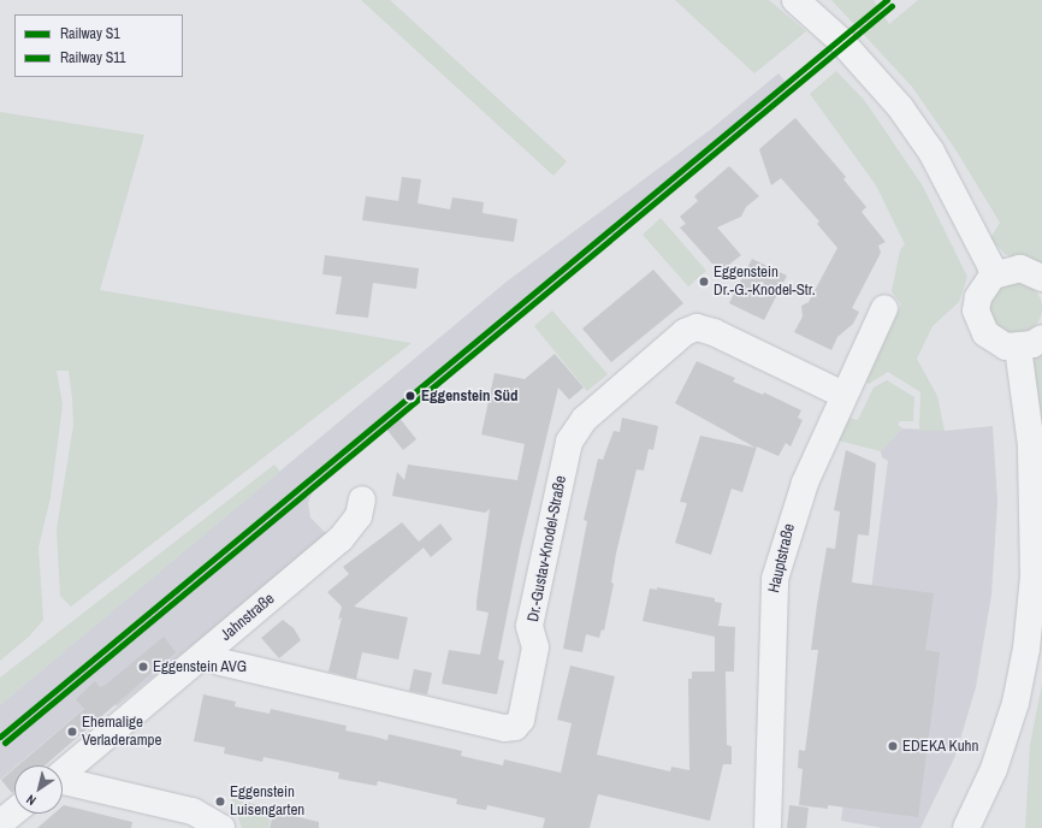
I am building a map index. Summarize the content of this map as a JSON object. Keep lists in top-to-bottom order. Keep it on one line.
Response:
{"streets":{"street":["Dr.-Gustav-Knodel-Straße","Hauptstraße","Jahnstraße"]},"crossings":[["Dr.-Gustav-Knodel-Straße","Hauptstraße"],["Dr.-Gustav-Knodel-Straße","Jahnstraße"]],"places":["Eggenstein Dr.-G.-Knodel-Str.","Eggenstein Süd","Eggenstein AVG","Ehemalige Verladerampe","EDEKA Kuhn","Eggenstein Luisengarten"],"lines":["rail line S1","rail line S11"],"legend":["Railway S1","Railway S11"],"north":"bottom left"}
